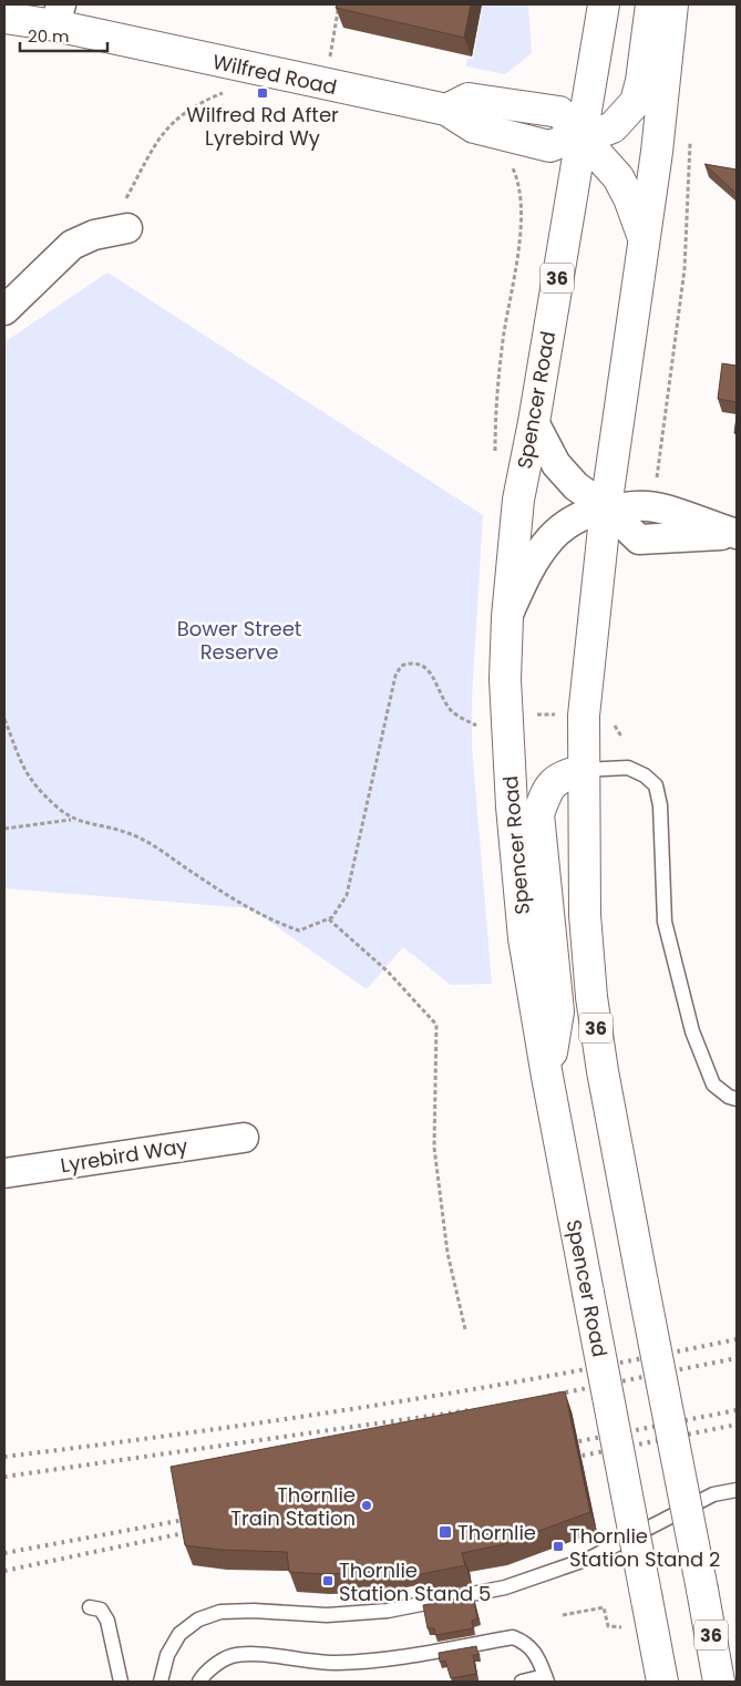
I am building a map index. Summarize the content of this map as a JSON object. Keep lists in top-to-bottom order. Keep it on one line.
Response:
{"streets":{"main road":["Wilfred Road","36","Spencer Road"],"street":["Lyrebird Way"]},"crossings":[["Wilfred Road","Spencer Road"]],"parks":["Bower Street Reserve"],"places":{"transit":["Wilfred Rd After Lyrebird Wy","Thornlie","Thornlie Station Stand 2","Thornlie Station Stand 5"],"other":["Thornlie Train Station"]},"scale_bar":"20 m"}
